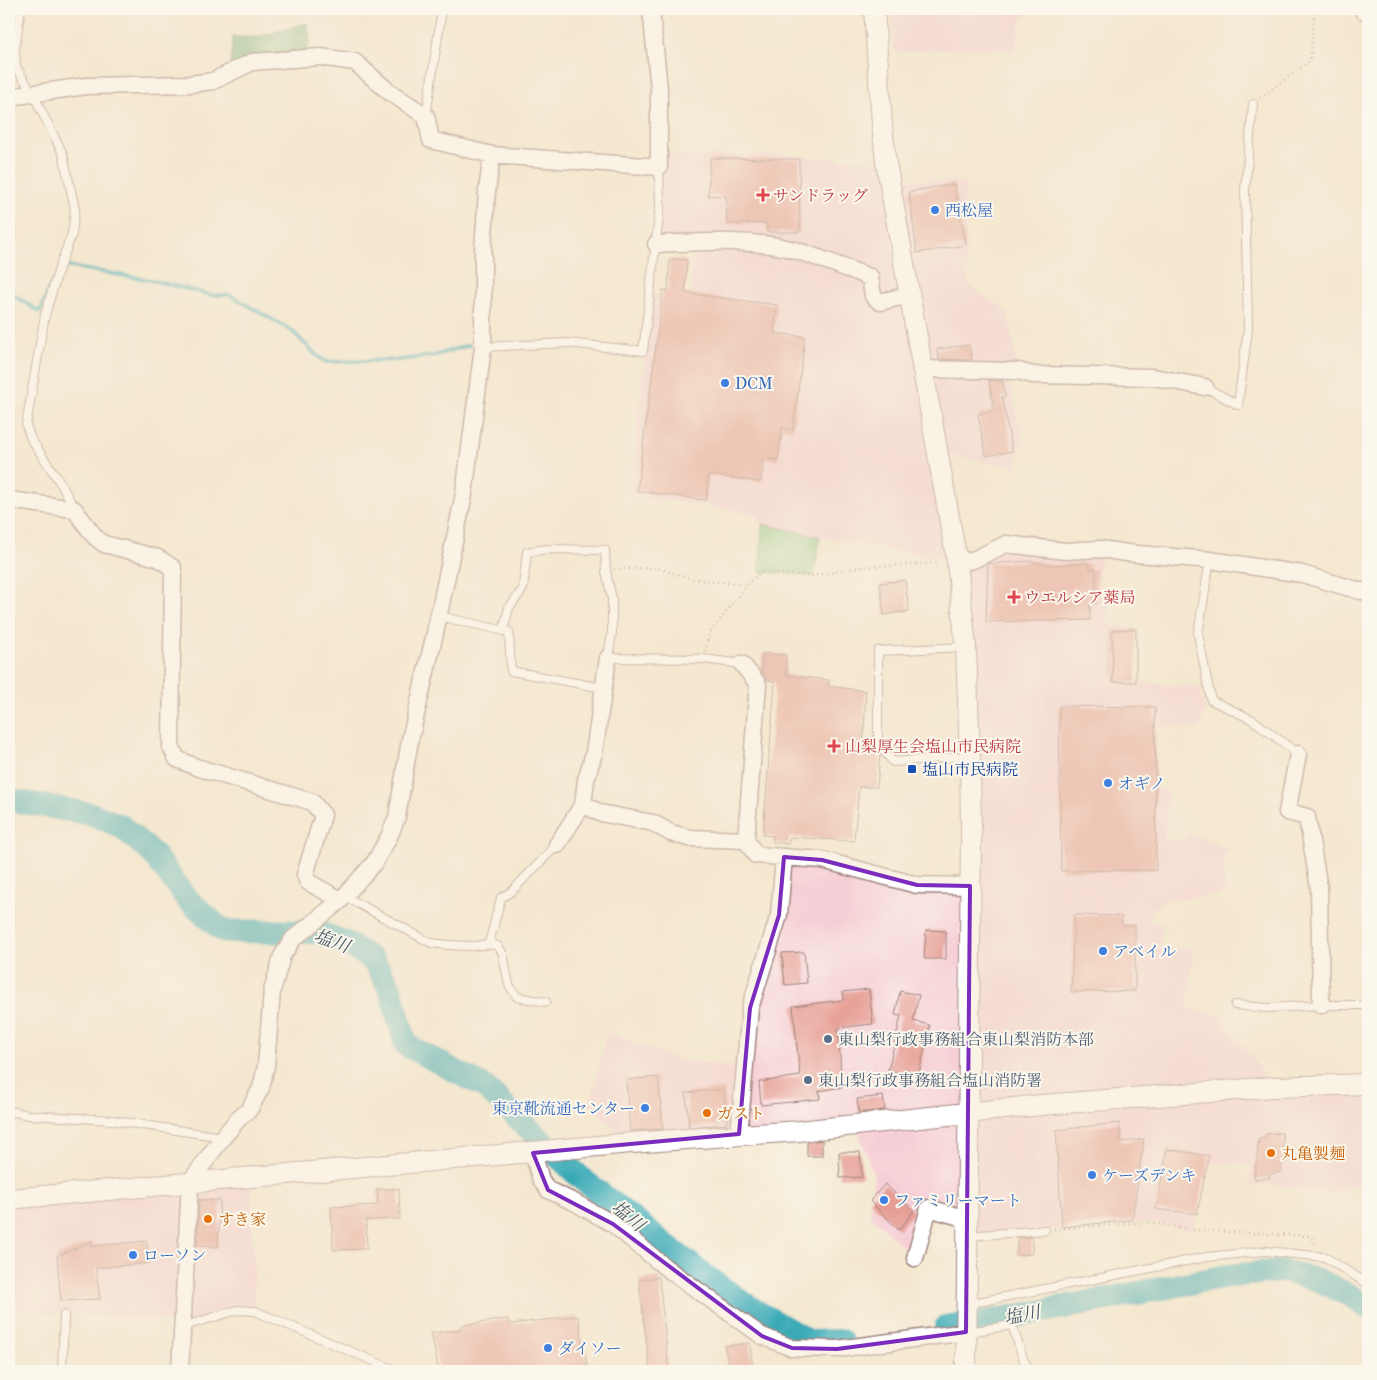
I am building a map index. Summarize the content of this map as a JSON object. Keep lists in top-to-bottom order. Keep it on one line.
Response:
{"water":["塩川"],"places":{"health":["サンドラッグ","ウエルシア薬局","山梨厚生会塩山市民病院"],"other":["西松屋","DCM","オギノ","アベイル","東山梨行政事務組合東山梨消防本部","東山梨行政事務組合塩山消防署","東京靴流通センター","ガスト","丸亀製麺","ケーズデンキ","ファミリーマート","すき家","ローソン","ダイソー"],"transit":["塩山市民病院"]}}
